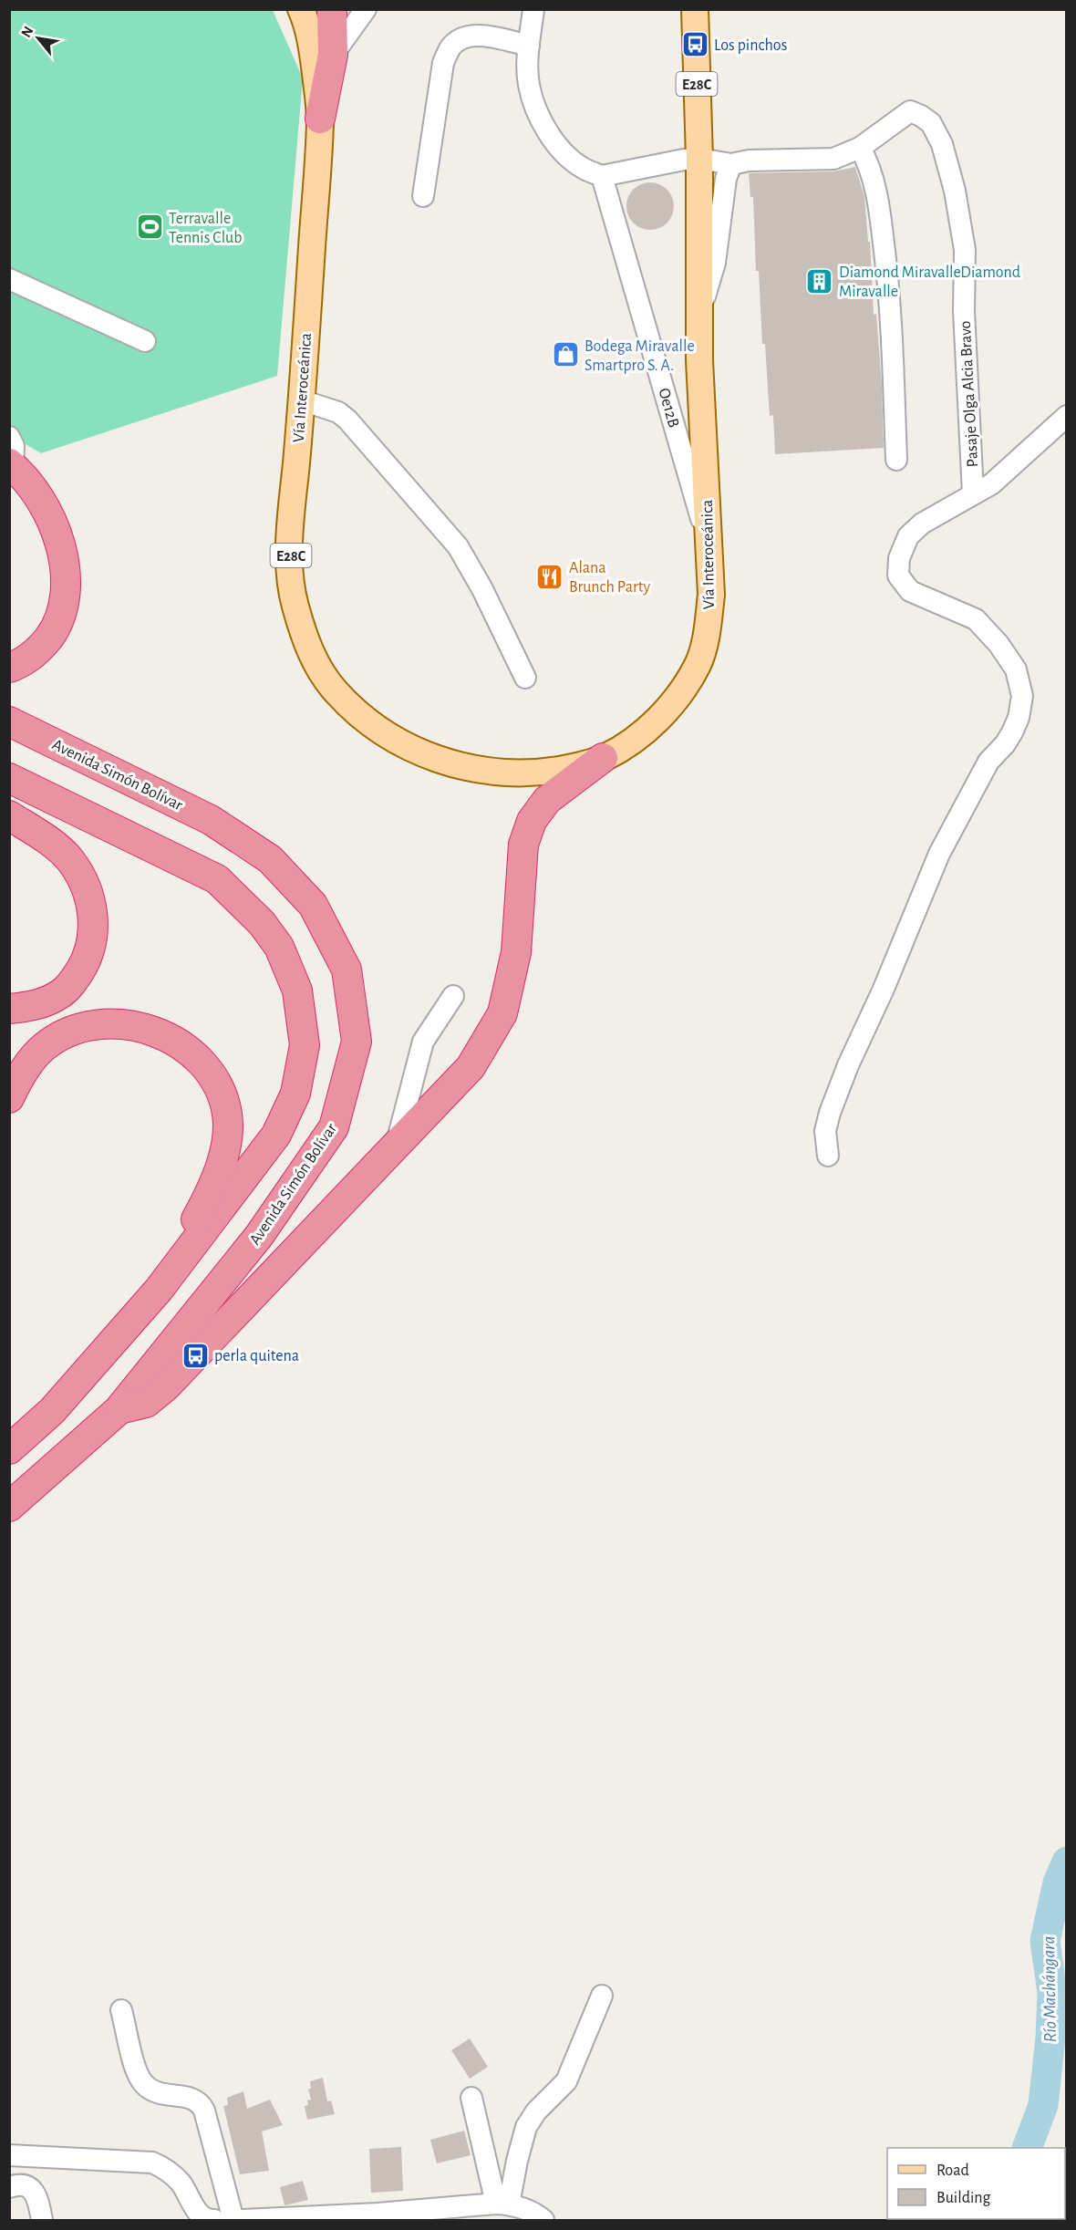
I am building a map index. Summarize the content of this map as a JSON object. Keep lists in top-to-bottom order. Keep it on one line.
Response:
{"streets":{"highway":["Avenida Simón Bolívar"],"main road":["E28C","Vía Interoceánica"],"street":["Pasaje Olga Alcia Bravo","Oe12B"]},"crossings":[["Vía Interoceánica","Pasaje Olga Alcia Bravo"],["Vía Interoceánica","Oe12B"],["Pasaje Olga Alcia Bravo","Oe12B"]],"water":["Río Machángara"],"places":{"bus stop":["Los pinchos","perla quitena"],"sports":["Terravalle Tennis Club"],"building":["Diamond MiravalleDiamond Miravalle"],"shop":["Bodega Miravalle Smartpro S. A."],"restaurant":["Alana Brunch Party"]},"legend":["Road","Building"],"north":"top left"}
